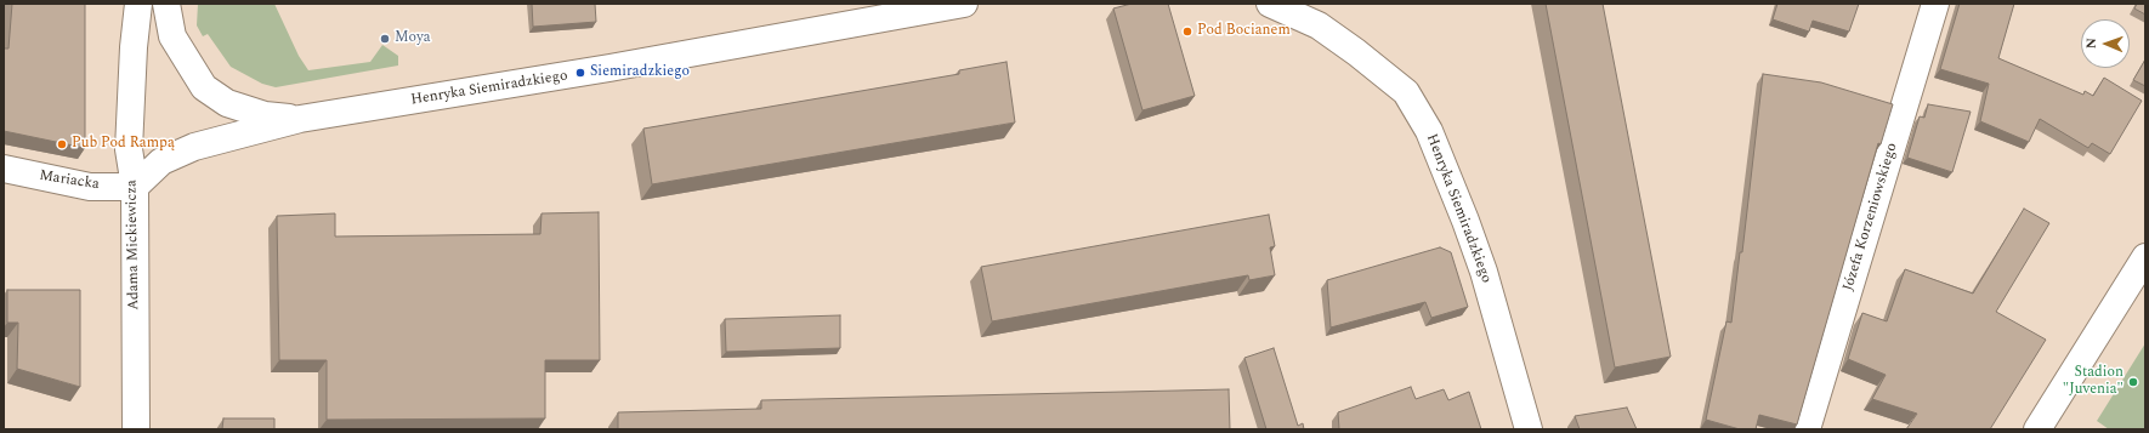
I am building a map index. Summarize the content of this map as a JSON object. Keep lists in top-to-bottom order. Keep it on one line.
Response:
{"streets":{"main road":["Henryka Siemiradzkiego","Mariacka","Józefa Korzeniowskiego","Adama Mickiewicza"]},"crossings":[["Mariacka","Adama Mickiewicza"]],"places":["Pod Bocianem","Moya","Siemiradzkiego","Pub Pod Rampą","Stadion \"Juvenia\""],"north":"left"}
